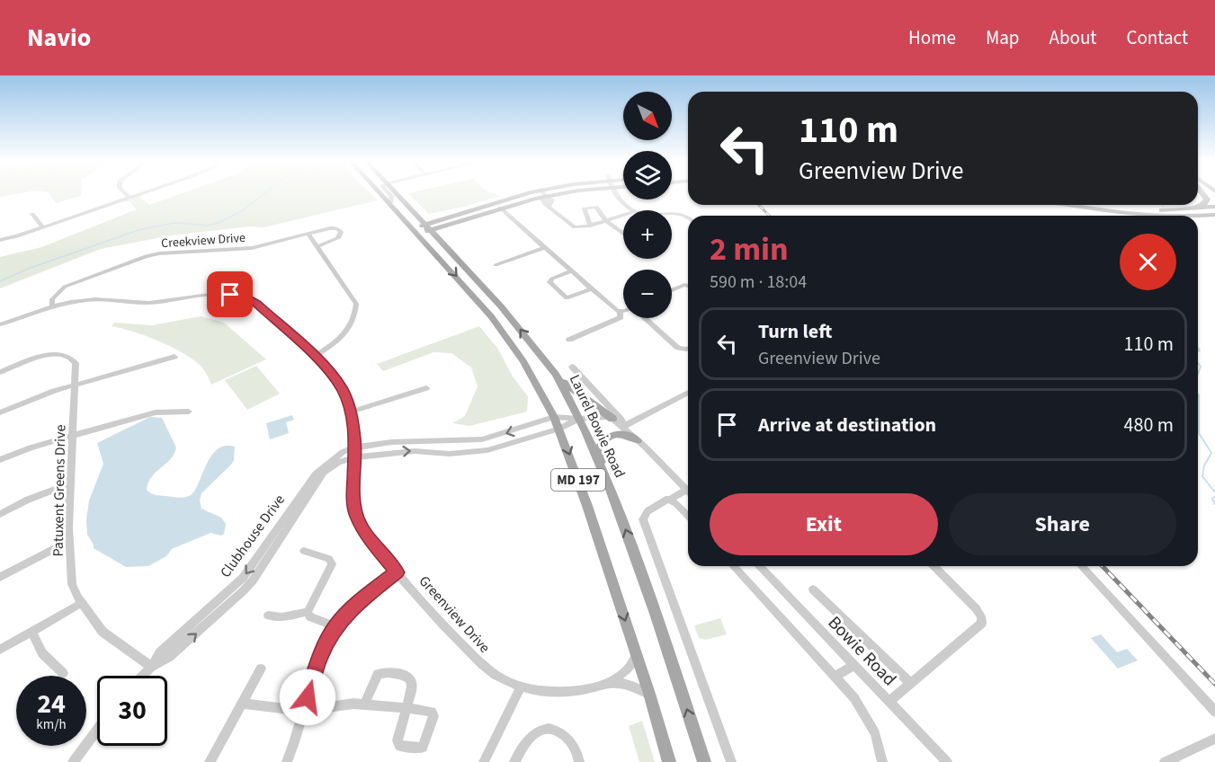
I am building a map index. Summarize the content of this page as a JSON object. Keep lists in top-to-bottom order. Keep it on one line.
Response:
{"streets":{"main road":["Laurel Bowie Road","MD 197"],"street":["Creekview Drive","Patuxent Greens Drive","Clubhouse Drive","Greenview Drive","Bowie Road"]},"crossings":[["Creekview Drive","Greenview Drive"],["MD 197","Greenview Drive"],["Patuxent Greens Drive","Clubhouse Drive"],["Clubhouse Drive","Greenview Drive"]],"north":"bottom right","page":{"header":"Navio","nav":["Home","Map","About","Contact"],"map_buttons":["+","−"],"turn":["110 m","Greenview Drive"],"heading":["2 min","590 m · 18:04"],"list":[{"name":"Turn left","note":"Greenview Drive","value":"110 m"},{"name":"Arrive at destination","value":"480 m"}],"buttons":["Exit","Share"],"speed":"24 km/h","limit":"30"}}
